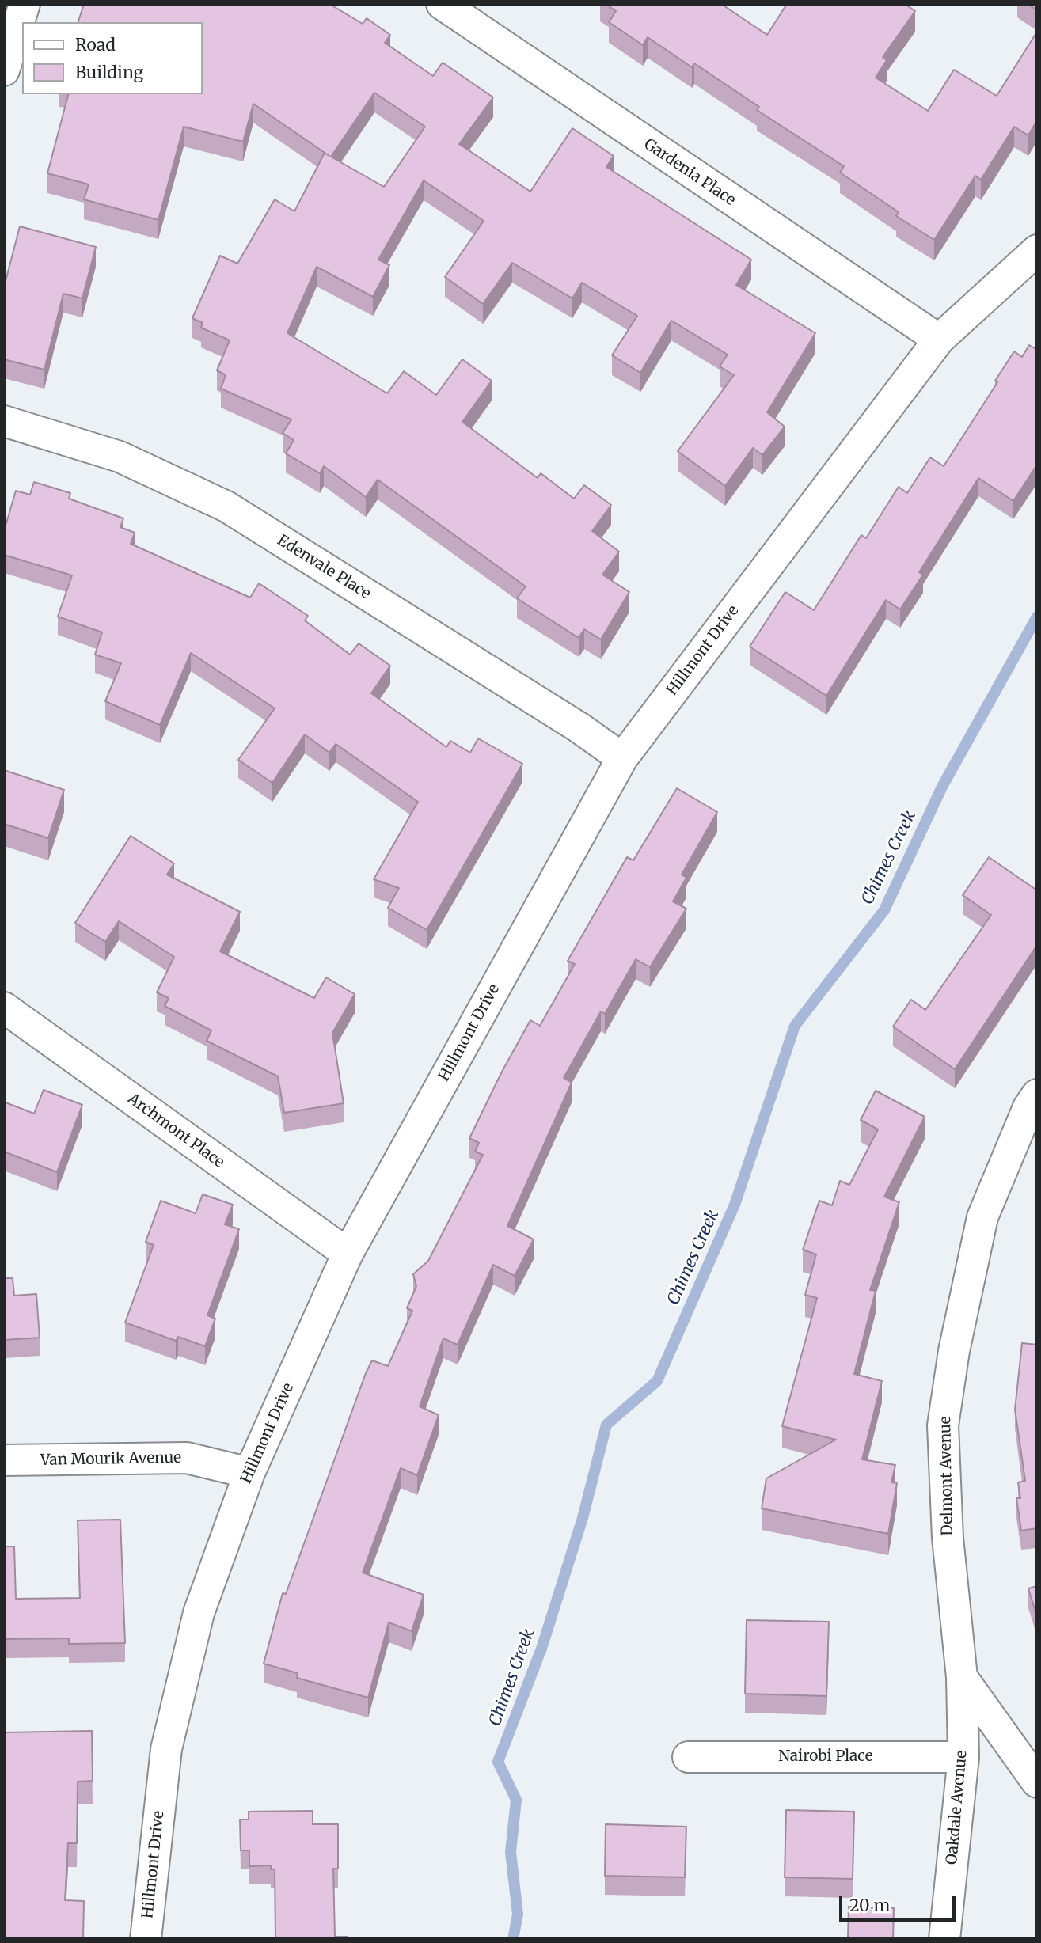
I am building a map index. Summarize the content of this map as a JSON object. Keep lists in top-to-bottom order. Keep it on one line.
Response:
{"streets":{"street":["Gardenia Place","Edenvale Place","Hillmont Drive","Archmont Place","Van Mourik Avenue","Delmont Avenue","Nairobi Place","Oakdale Avenue"]},"crossings":[["Gardenia Place","Hillmont Drive"],["Edenvale Place","Hillmont Drive"],["Hillmont Drive","Archmont Place"],["Hillmont Drive","Van Mourik Avenue"],["Delmont Avenue","Oakdale Avenue"],["Nairobi Place","Oakdale Avenue"]],"water":["Chimes Creek"],"legend":["Road","Building"],"scale_bar":"20 m"}
